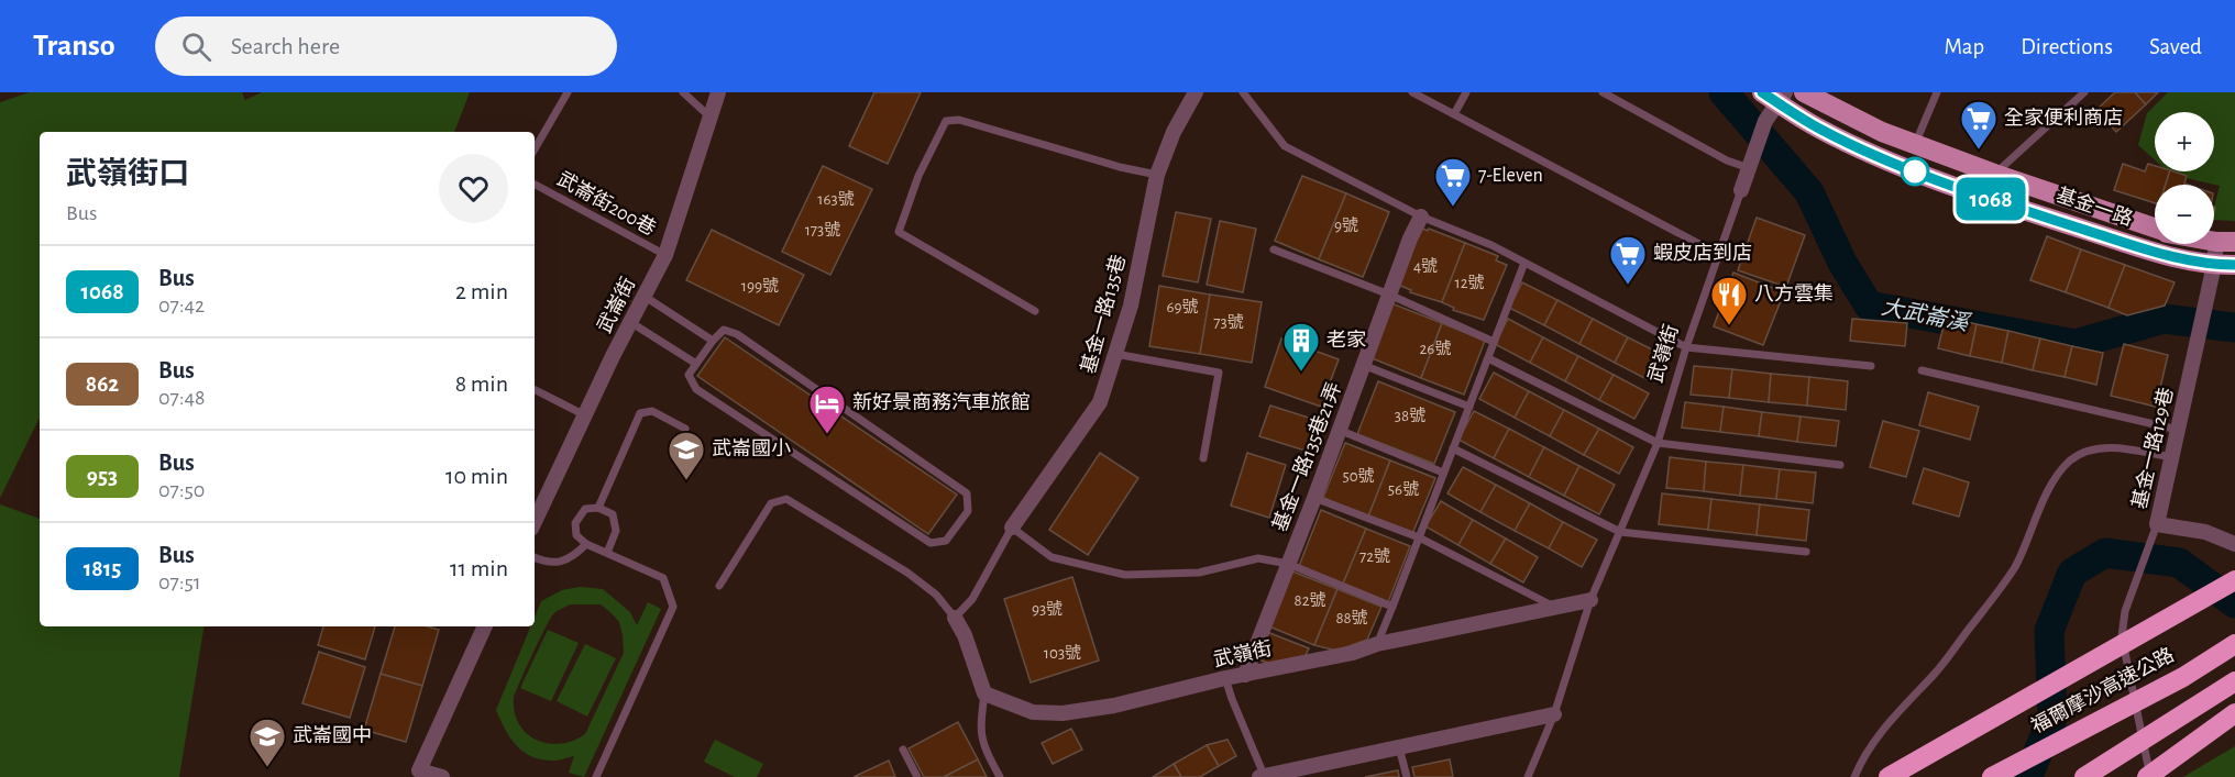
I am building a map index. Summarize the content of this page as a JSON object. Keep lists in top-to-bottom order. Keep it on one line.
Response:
{"streets":{"highway":["福爾摩沙高速公路"],"main road":["基金一路"],"street":["武崙街","基金一路135巷","武嶺街","基金一路129巷","基金一路135巷21弄"],"lane":["武崙街200巷"]},"crossings":[["武崙街200巷","武崙街"],["基金一路","基金一路129巷"],["武嶺街","基金一路135巷21弄"]],"water":["大武崙溪"],"places":{"supermarket":["全家便利商店","7-Eleven","蝦皮店到店"],"restaurant":["八方雲集"],"building":["老家"],"hotel":["新好景商務汽車旅館"],"school or university":["武崙國小","武崙國中"]},"lines":["bus line 1068"],"house_numbers":["163號","9號","173號","4號","12號","199號","69號","73號","26號","38號","50號","56號","72號","82號","93號","88號","103號"],"page":{"header":"Transo","search":"Search here","nav":["Map","Directions","Saved"],"on_map":"1068","map_buttons":["+","−"],"heading":["武嶺街口","Bus"],"list":[{"mark":"1068","name":"Bus","note":"07:42","value":"2 min"},{"mark":"862","name":"Bus","note":"07:48","value":"8 min"},{"mark":"953","name":"Bus","note":"07:50","value":"10 min"},{"mark":"1815","name":"Bus","note":"07:51","value":"11 min"}]}}
